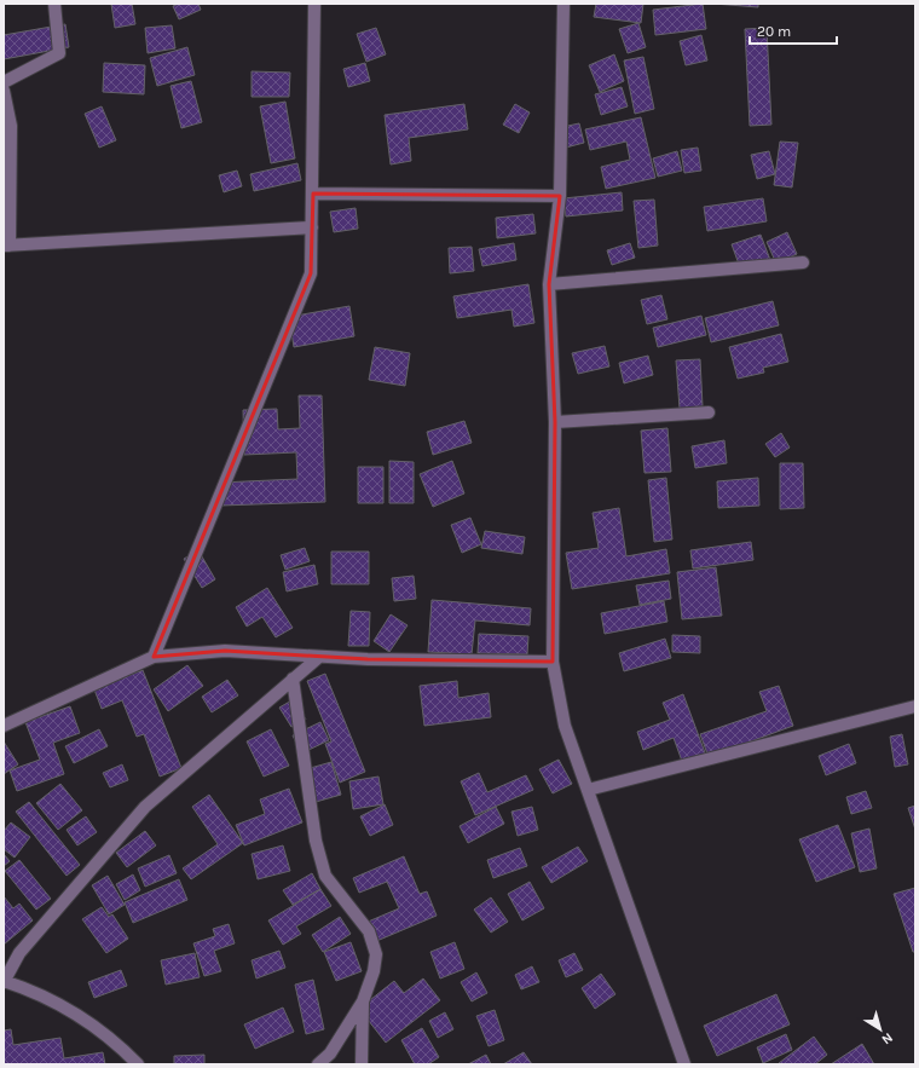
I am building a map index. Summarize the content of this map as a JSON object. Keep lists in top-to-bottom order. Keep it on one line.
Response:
{"scale_bar":"20 m","north":"bottom right"}
